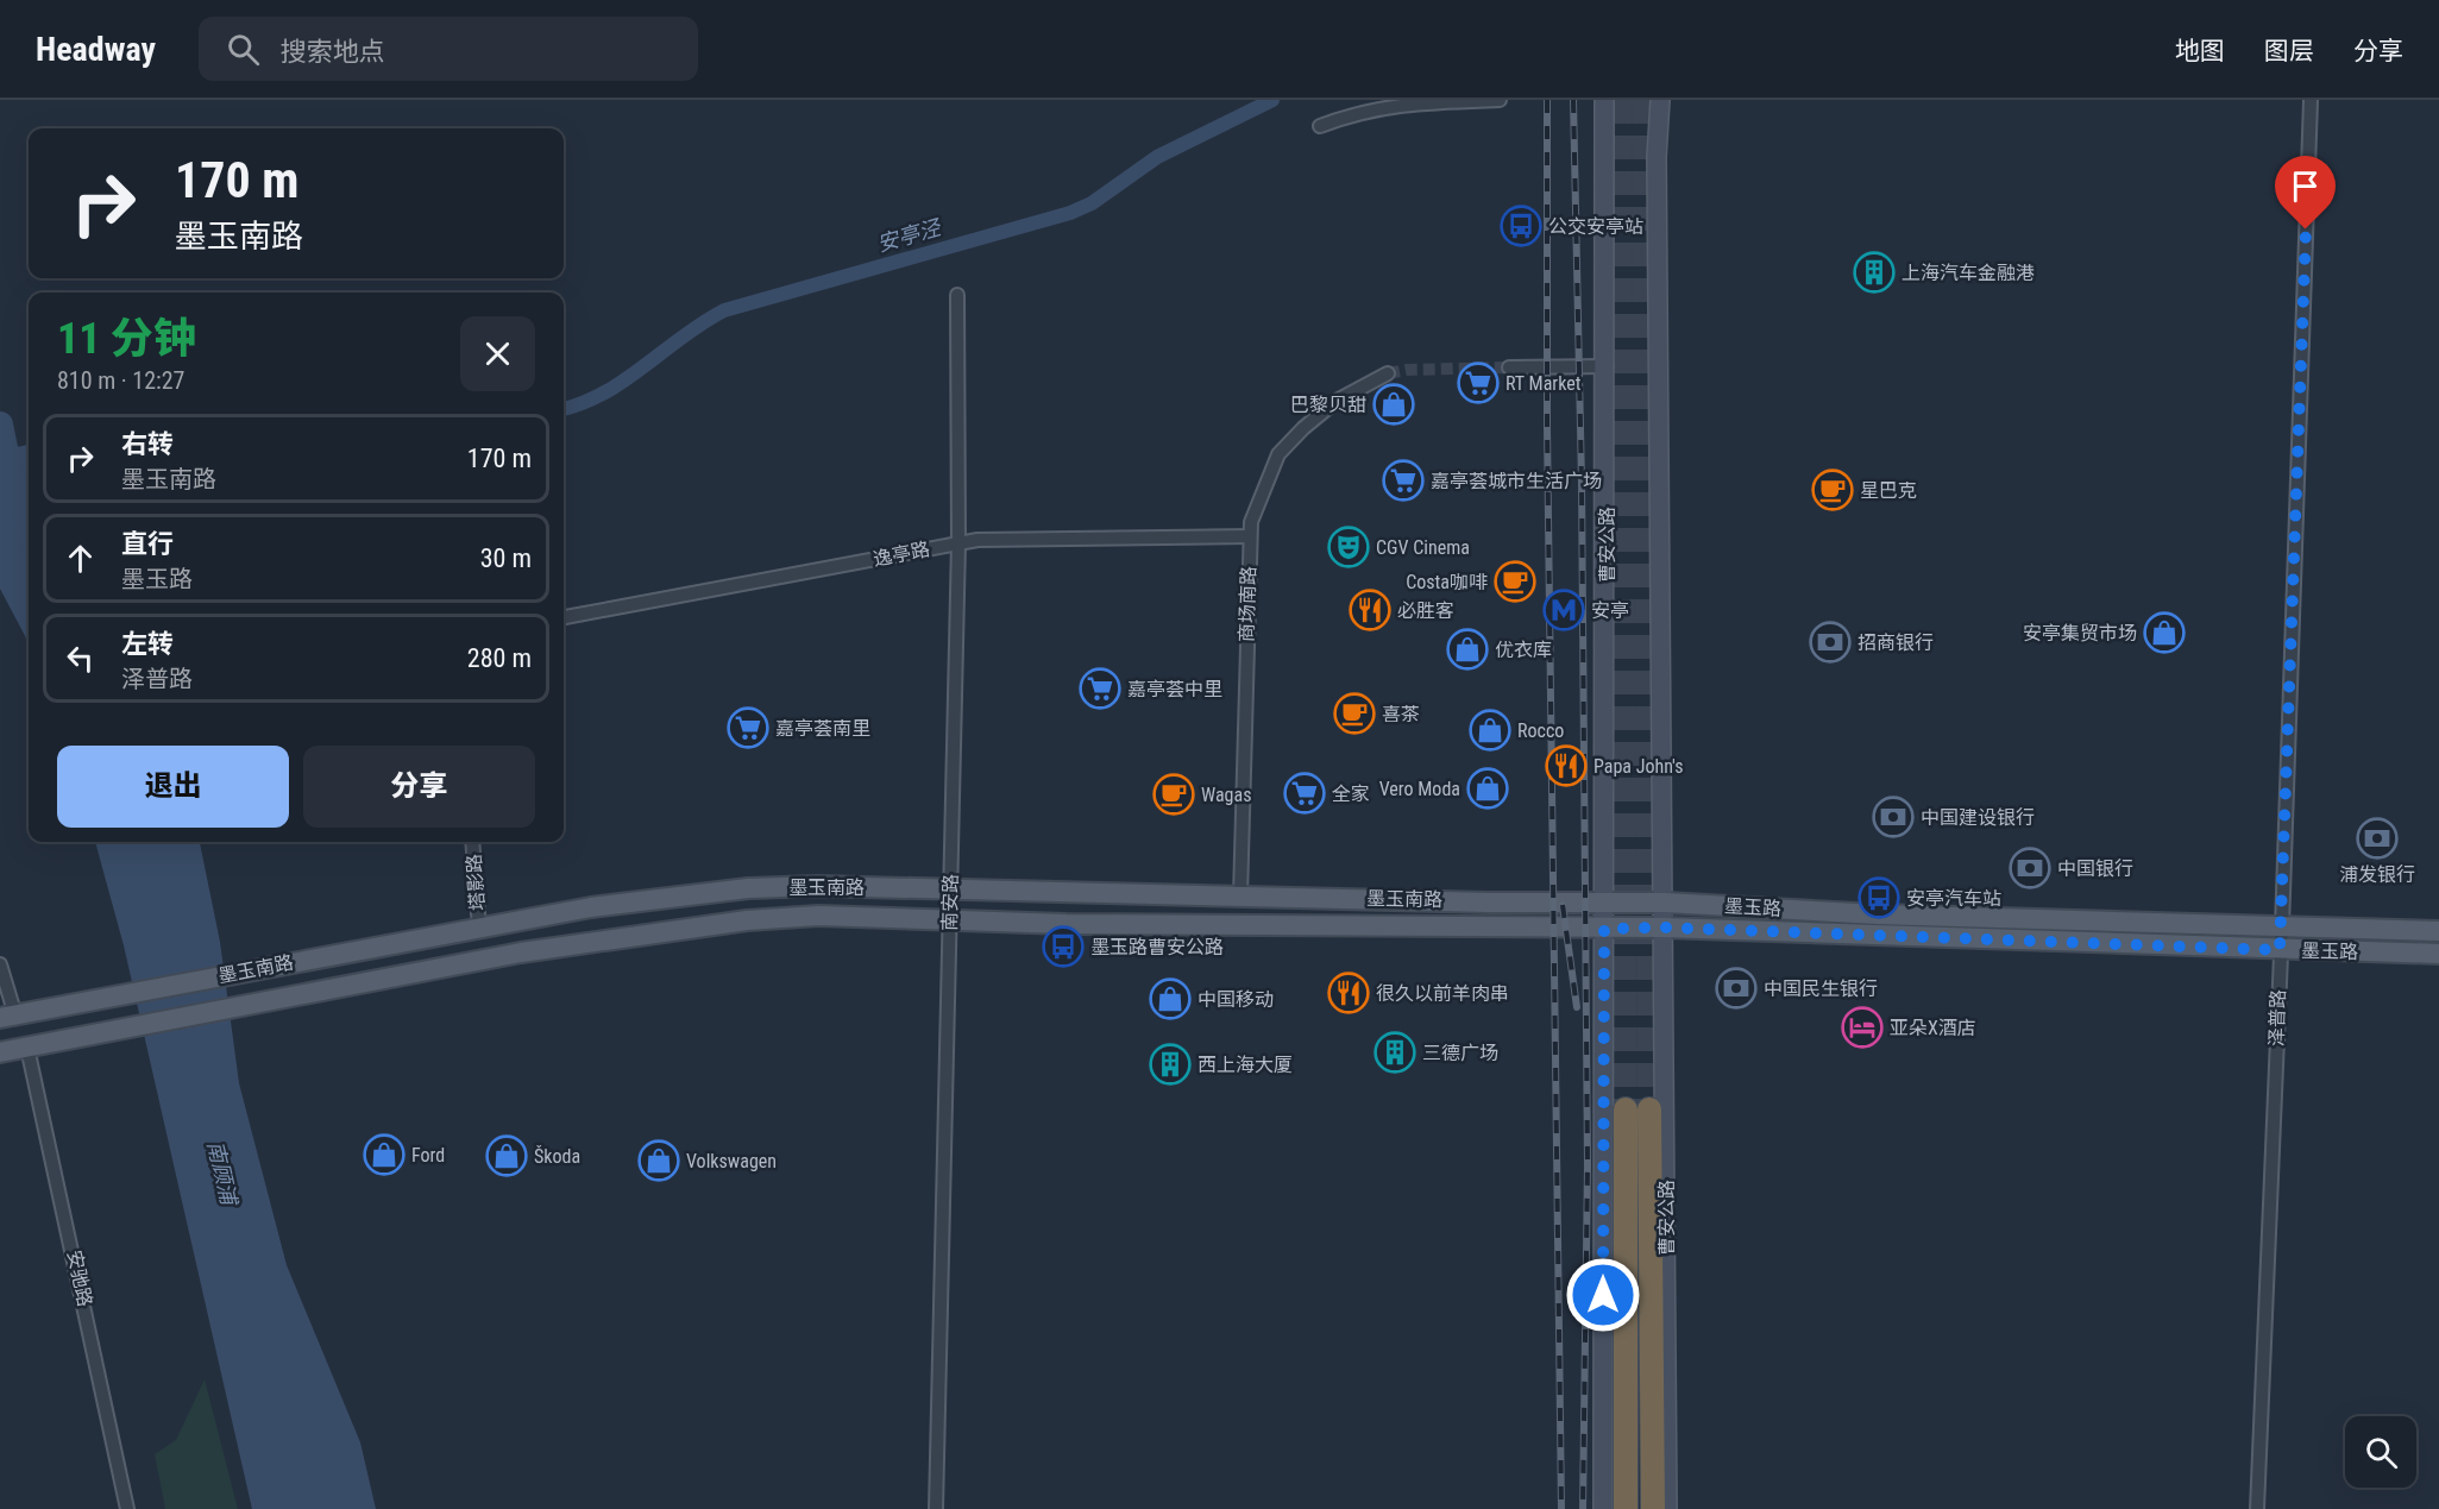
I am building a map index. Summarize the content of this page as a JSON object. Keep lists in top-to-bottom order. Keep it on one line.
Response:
{"streets":{"highway":["曹安公路"],"main road":["墨玉南路","墨玉路"],"street":["逸亭路","商场南路","塔影路","南安路","泽普路","安驰路"]},"crossings":[["曹安公路","墨玉南路"],["曹安公路","墨玉路"],["逸亭路","商场南路"],["逸亭路","南安路"],["商场南路","墨玉南路"],["塔影路","墨玉南路"],["墨玉南路","南安路"],["墨玉南路","墨玉路"],["墨玉南路","安驰路"],["墨玉路","泽普路"]],"water":["安亭泾","南顾浦"],"places":{"bus stop":["公交安亭站","安亭汽车站","墨玉路曹安公路"],"building":["上海汽车金融港","三德广场","西上海大厦"],"supermarket":["RT Market","嘉亭荟城市生活广场","嘉亭荟中里","嘉亭荟南里","全家"],"shop":["巴黎贝甜","安亭集贸市场","优衣库","Rocco","Vero Moda","中国移动","Ford","Škoda","Volkswagen"],"cafe":["星巴克","Costa咖啡","喜茶","Wagas"],"theatre":["CGV Cinema"],"restaurant":["必胜客","Papa John's","很久以前羊肉串"],"metro station":["安亭"],"bank":["招商银行","中国建设银行","浦发银行","中国银行","中国民生银行"],"hotel":["亚朵X酒店"]},"page":{"header":"Headway","search":"搜索地点","nav":["地图","图层","分享"],"turn":["170 m","墨玉南路"],"heading":["11 分钟","810 m · 12:27"],"list":[{"name":"右转","note":"墨玉南路","value":"170 m"},{"name":"直行","note":"墨玉路","value":"30 m"},{"name":"左转","note":"泽普路","value":"280 m"}],"buttons":["退出","分享"]}}
